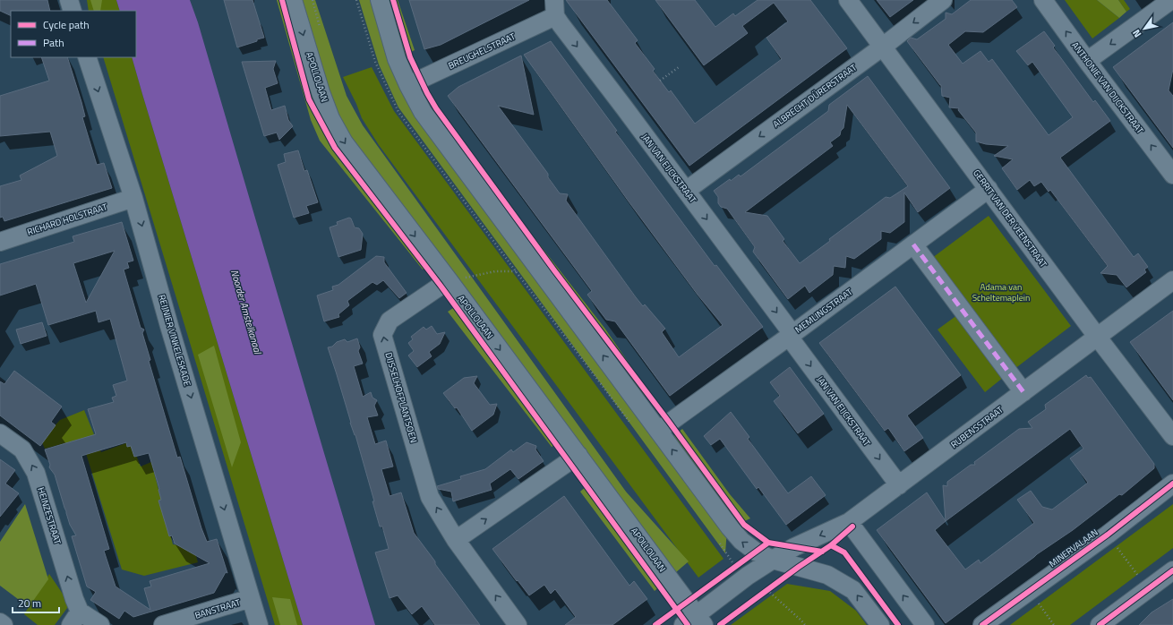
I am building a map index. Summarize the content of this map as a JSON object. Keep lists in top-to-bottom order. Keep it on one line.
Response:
{"streets":{"street":["BREUGHELSTRAAT","APOLLOLAAN","ANTHONIE VAN DIJCKSTRAAT","ALBRECHT DÜRERSTRAAT","JAN VAN EIJCKSTRAAT","GERRIT VAN DER VEENSTRAAT","RICHARD HOLSTRAAT","MEMLINGSTRAAT","REIJNIER VINKELESKADE","DIJSSELHOFPLANTSOEN","RUBENSSTRAAT","HEINZESTRAAT","MINERVALAAN","BANSTRAAT"]},"crossings":[["BREUGHELSTRAAT","JAN VAN EIJCKSTRAAT"],["APOLLOLAAN","DIJSSELHOFPLANTSOEN"],["APOLLOLAAN","RUBENSSTRAAT"],["ALBRECHT DÜRERSTRAAT","JAN VAN EIJCKSTRAAT"],["ALBRECHT DÜRERSTRAAT","GERRIT VAN DER VEENSTRAAT"],["JAN VAN EIJCKSTRAAT","MEMLINGSTRAAT"],["JAN VAN EIJCKSTRAAT","RUBENSSTRAAT"],["GERRIT VAN DER VEENSTRAAT","MEMLINGSTRAAT"],["GERRIT VAN DER VEENSTRAAT","RUBENSSTRAAT"],["RICHARD HOLSTRAAT","REIJNIER VINKELESKADE"],["REIJNIER VINKELESKADE","BANSTRAAT"]],"one_way":["ANTHONIE VAN DIJCKSTRAAT","ALBRECHT DÜRERSTRAAT","REIJNIER VINKELESKADE","DIJSSELHOFPLANTSOEN","HEINZESTRAAT"],"water":["Noorder Amstelkanaal"],"parks":["Adama van Scheltemaplein"],"legend":["Cycle path","Path"],"scale_bar":"20 m","north":"bottom left"}
